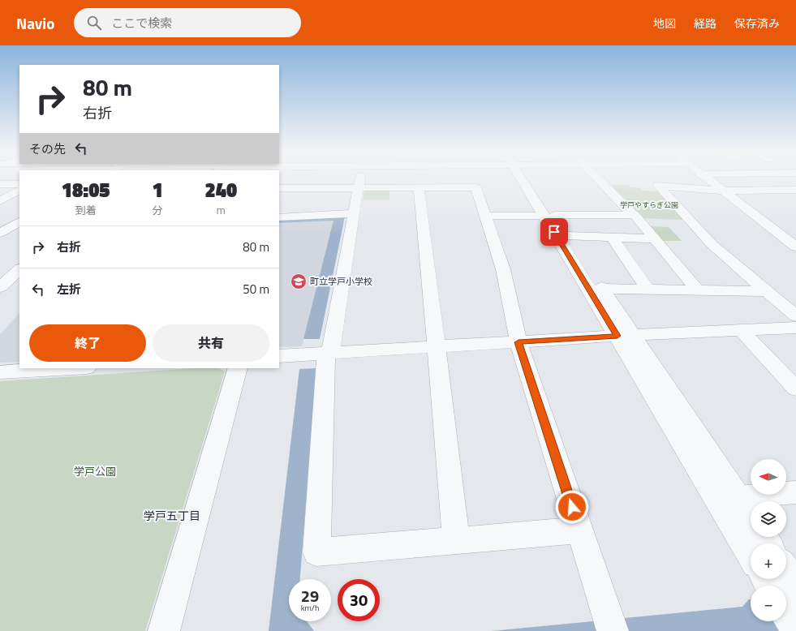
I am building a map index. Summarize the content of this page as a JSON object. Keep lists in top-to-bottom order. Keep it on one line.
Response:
{"districts":["学戸五丁目"],"parks":["学戸やすらぎ公園","学戸公園"],"places":{"school or university":["町立学戸小学校"]},"north":"left","page":{"header":"Navio","search":"ここで検索","nav":["地図","経路","保存済み"],"turn":["80 m","右折"],"then":"その先","eta":["18:05","到着","1","分","240","m"],"list":[{"name":"右折","value":"80 m"},{"name":"左折","value":"50 m"}],"buttons":["終了","共有"],"map_buttons":["+","−"],"speed":"29 km/h","limit":"30"}}
